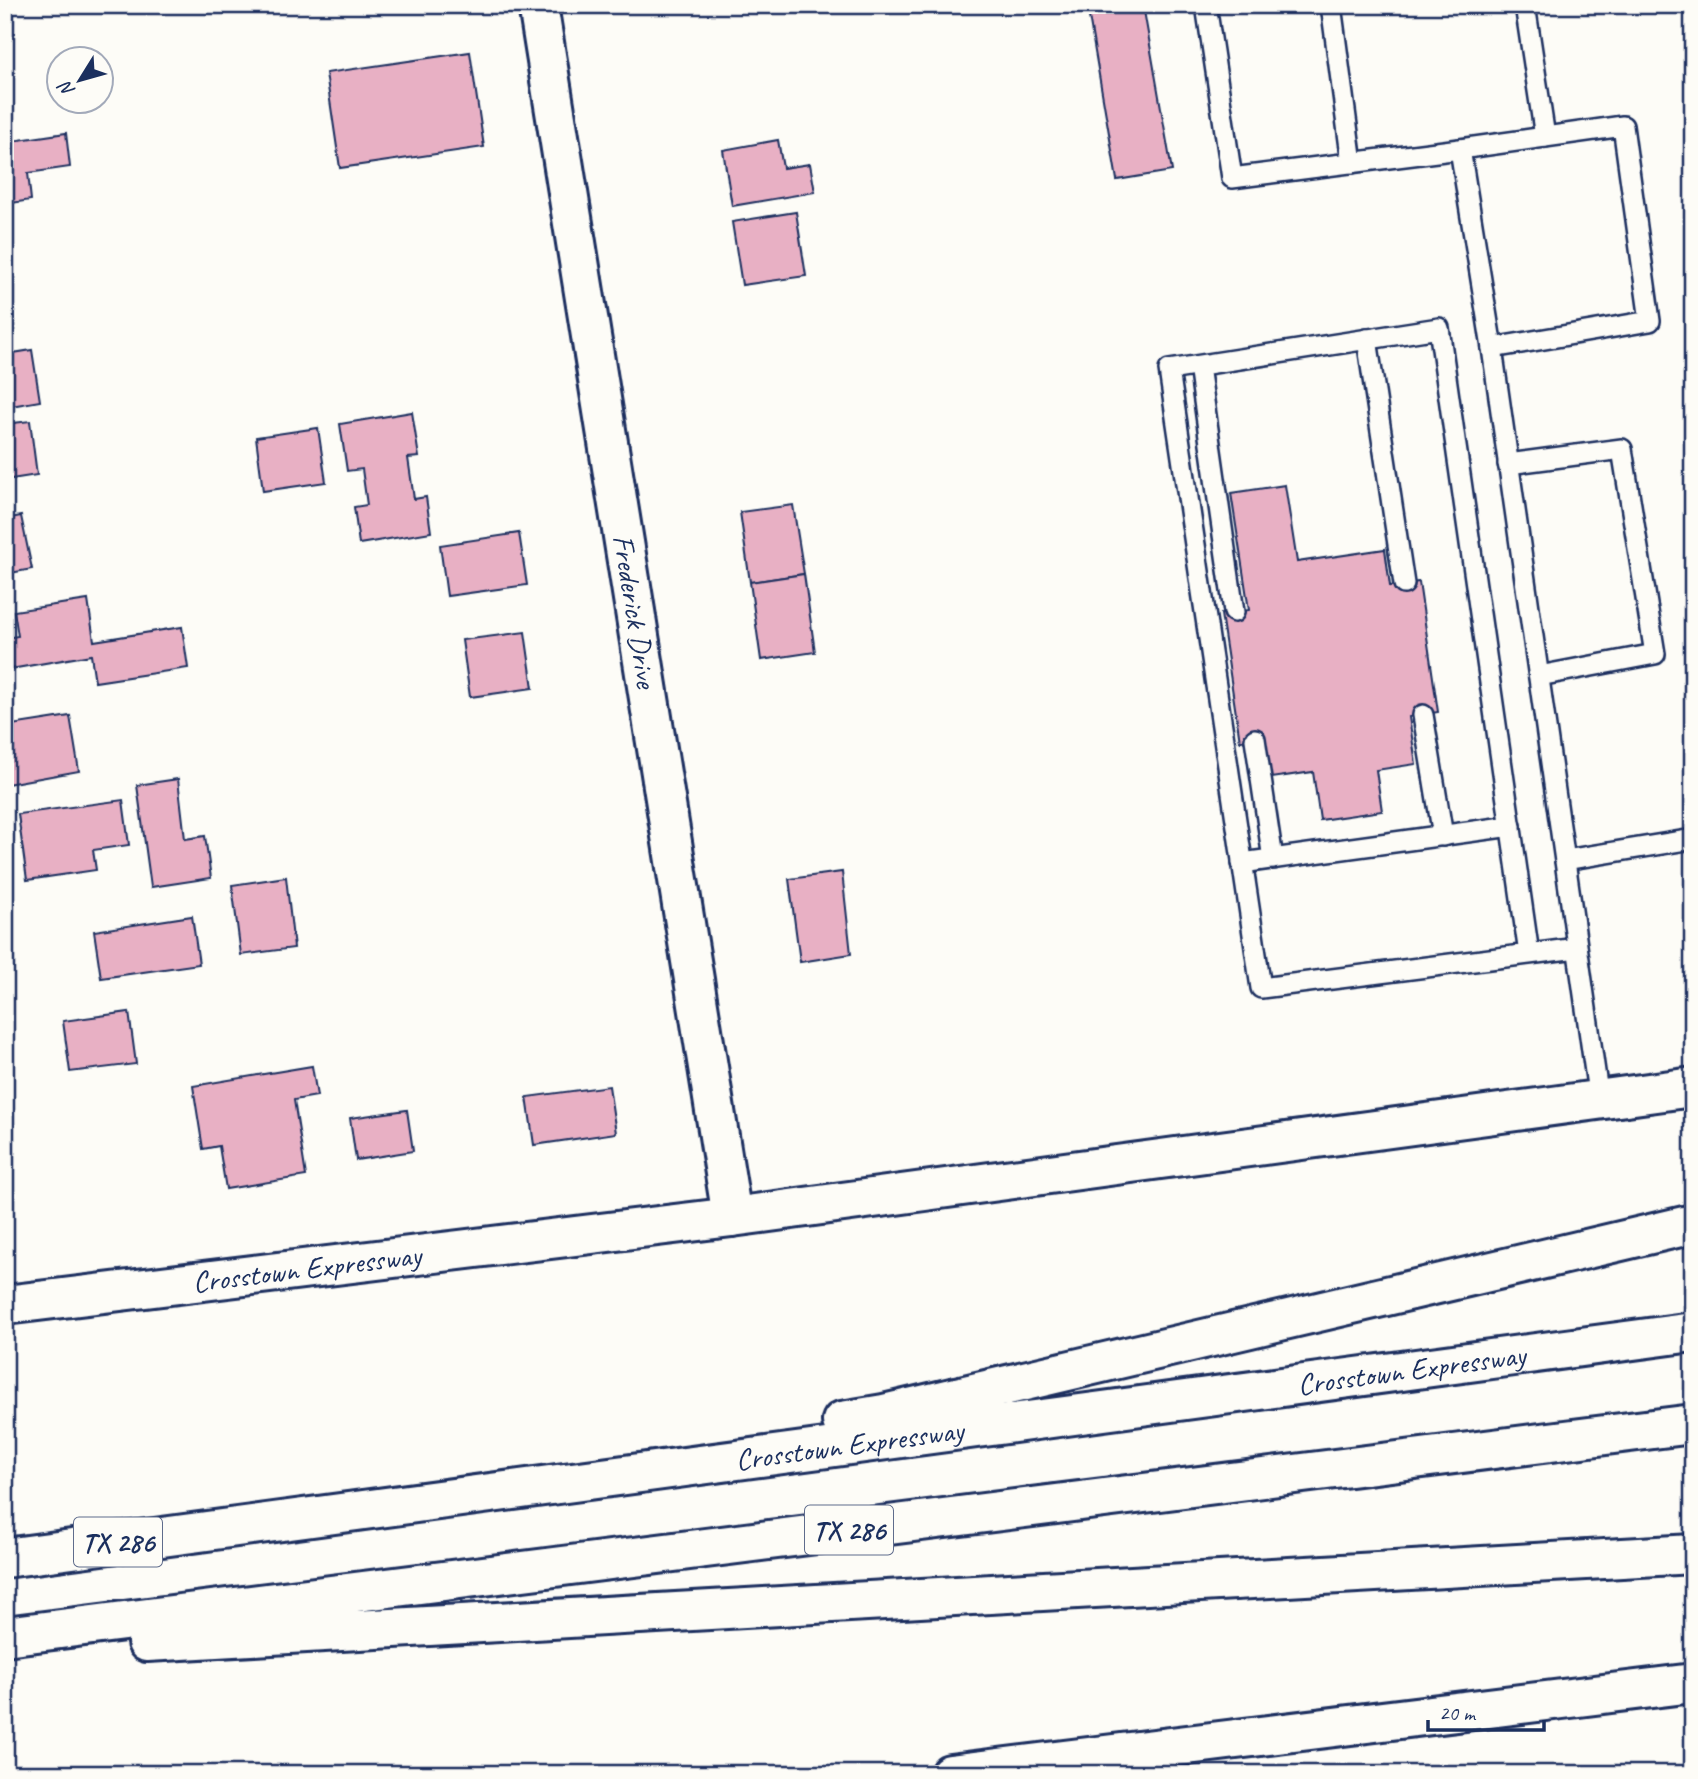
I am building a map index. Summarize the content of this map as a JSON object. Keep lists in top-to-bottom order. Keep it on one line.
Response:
{"streets":{"main road":["Frederick Drive","Crosstown Expressway","TX 286"]},"crossings":[["Frederick Drive","Crosstown Expressway"]],"scale_bar":"20 m","north":"bottom left"}
